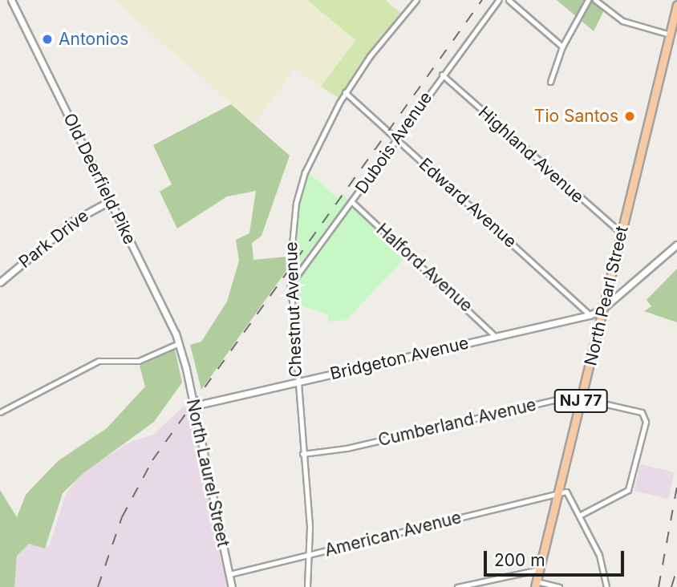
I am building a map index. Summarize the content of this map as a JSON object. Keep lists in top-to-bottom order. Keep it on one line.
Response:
{"streets":{"main road":["North Pearl Street","NJ 77"],"street":["Dubois Avenue","Highland Avenue","Old Deerfield Pike","Edward Avenue","Park Drive","Halford Avenue","Chestnut Avenue","Bridgeton Avenue","Cumberland Avenue","North Laurel Street","American Avenue"]},"crossings":[["Dubois Avenue","Highland Avenue"],["Dubois Avenue","Edward Avenue"],["Dubois Avenue","Halford Avenue"],["Dubois Avenue","Chestnut Avenue"],["Highland Avenue","North Pearl Street"],["Old Deerfield Pike","Park Drive"],["Old Deerfield Pike","North Laurel Street"],["Edward Avenue","Chestnut Avenue"],["Edward Avenue","Bridgeton Avenue"],["Halford Avenue","Bridgeton Avenue"],["North Pearl Street","Bridgeton Avenue"],["North Pearl Street","Cumberland Avenue"],["North Pearl Street","American Avenue"],["Chestnut Avenue","Bridgeton Avenue"],["Chestnut Avenue","Cumberland Avenue"],["Chestnut Avenue","American Avenue"],["Bridgeton Avenue","North Laurel Street"],["North Laurel Street","American Avenue"]],"places":["Antonios","Tio Santos"],"scale_bar":"200 m"}
